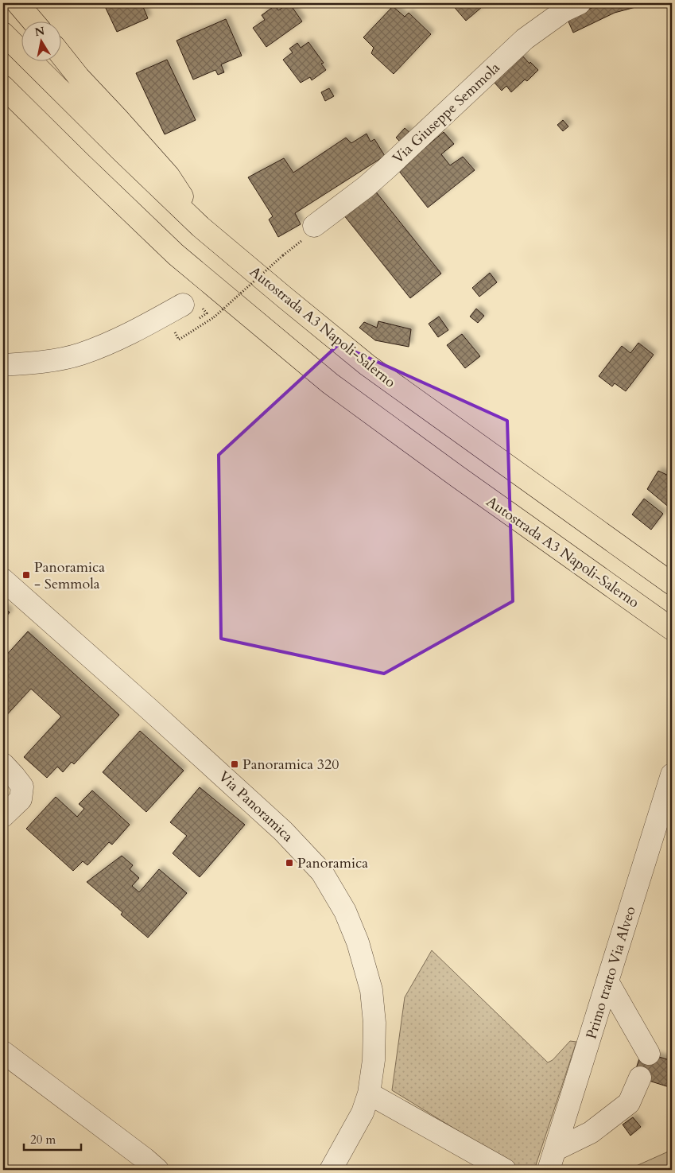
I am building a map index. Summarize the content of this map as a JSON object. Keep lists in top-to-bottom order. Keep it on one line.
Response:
{"streets":{"highway":["Autostrada A3 Napoli-Salerno"],"street":["Via Giuseppe Semmola","Via Panoramica","Primo tratto Via Alveo"]},"places":{"transit":["Panoramica - Semmola","Panoramica 320","Panoramica"]},"scale_bar":"20 m","north":"top"}
